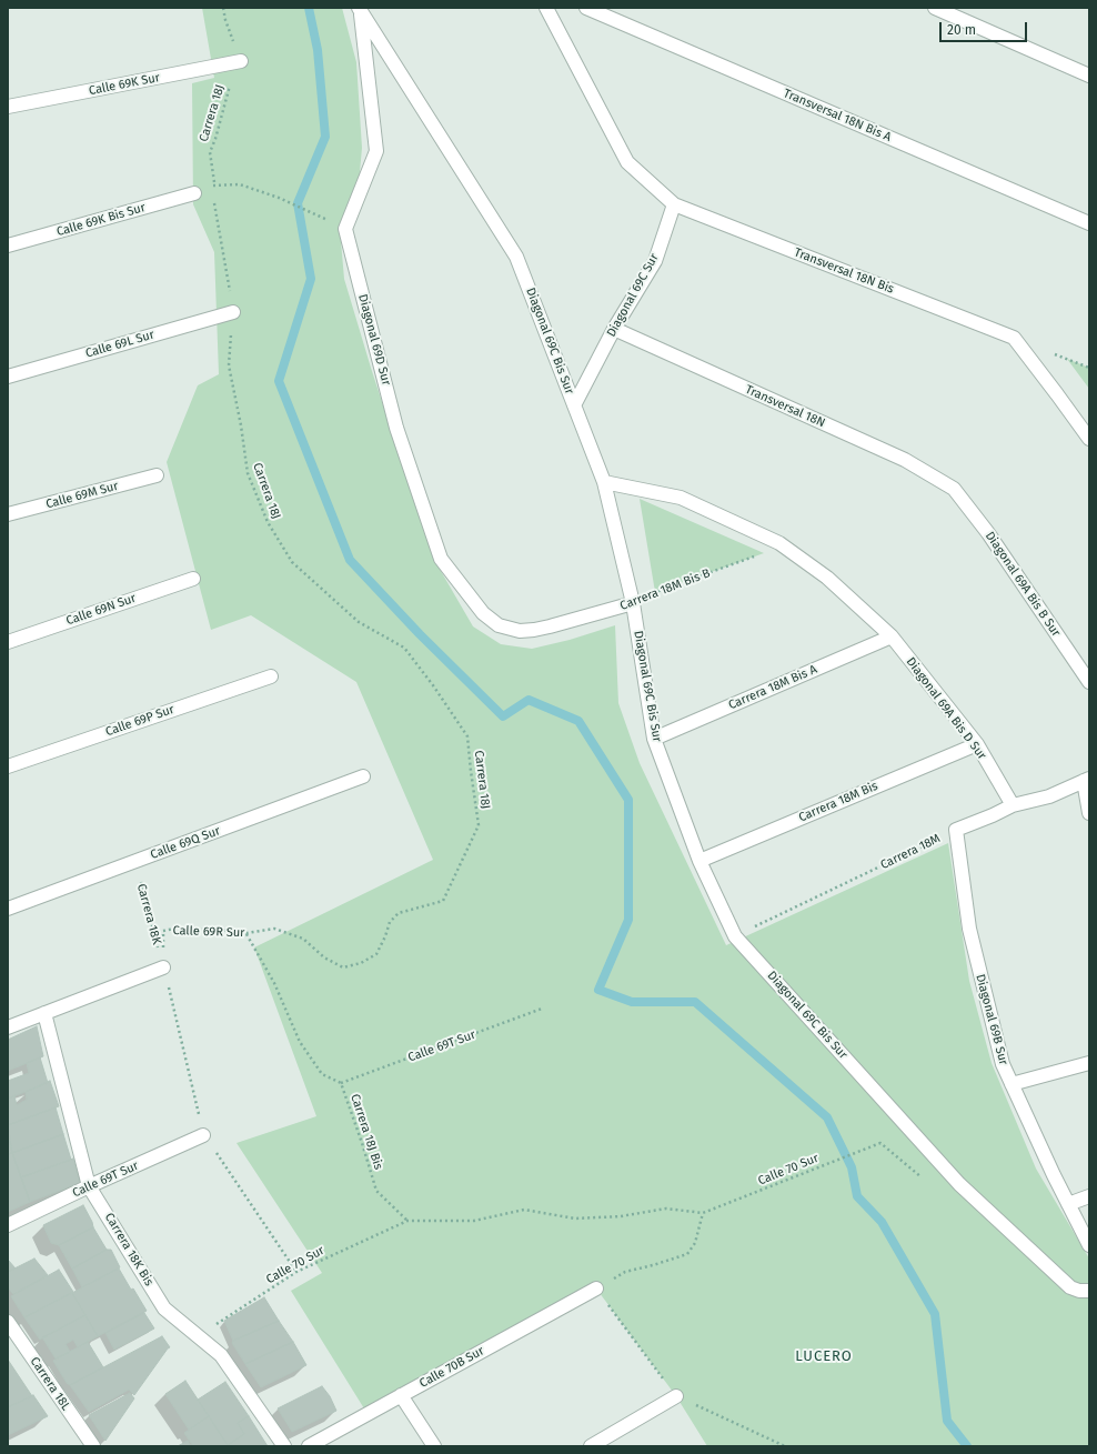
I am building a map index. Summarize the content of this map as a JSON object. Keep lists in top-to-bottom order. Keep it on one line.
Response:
{"streets":{"street":["Calle 69K Sur","Transversal 18N Bis A","Calle 69K Bis Sur","Transversal 18N Bis","Diagonal 69C Sur","Diagonal 69D Sur","Diagonal 69C Bis Sur","Calle 69L Sur","Transversal 18N","Calle 69M Sur","Diagonal 69A Bis B Sur","Carrera 18M Bis B","Calle 69N Sur","Carrera 18M Bis A","Diagonal 69A Bis D Sur","Calle 69P Sur","Carrera 18M Bis","Calle 69Q Sur","Diagonal 69B Sur","Calle 69T Sur","Carrera 18K Bis","Calle 70B Sur","Carrera 18L"],"path":["Carrera 18J","Carrera 18M","Carrera 18K","Calle 69R Sur","Carrera 18J Bis","Calle 70 Sur"]},"crossings":[["Calle 69K Sur","Carrera 18J"],["Carrera 18J","Calle 69L Sur"],["Carrera 18J","Calle 69R Sur"],["Transversal 18N Bis","Diagonal 69C Sur"],["Diagonal 69C Sur","Diagonal 69C Bis Sur"],["Diagonal 69C Sur","Transversal 18N"],["Diagonal 69D Sur","Diagonal 69C Bis Sur"],["Diagonal 69D Sur","Carrera 18M Bis B"],["Diagonal 69C Bis Sur","Carrera 18M Bis B"],["Diagonal 69C Bis Sur","Carrera 18M Bis A"],["Diagonal 69C Bis Sur","Diagonal 69A Bis D Sur"],["Diagonal 69C Bis Sur","Carrera 18M Bis"],["Diagonal 69C Bis Sur","Carrera 18M"],["Transversal 18N","Diagonal 69A Bis B Sur"],["Carrera 18M Bis B","Diagonal 69A Bis D Sur"],["Carrera 18M Bis A","Diagonal 69A Bis D Sur"],["Diagonal 69A Bis D Sur","Carrera 18M Bis"],["Calle 69Q Sur","Carrera 18K"],["Carrera 18M","Diagonal 69B Sur"],["Carrera 18K","Calle 69R Sur"],["Calle 69R Sur","Carrera 18J Bis"],["Calle 69T Sur","Carrera 18J Bis"],["Calle 69T Sur","Carrera 18K Bis"],["Carrera 18J Bis","Calle 70 Sur"],["Calle 70 Sur","Carrera 18K Bis"]],"districts":["LUCERO"],"scale_bar":"20 m"}
